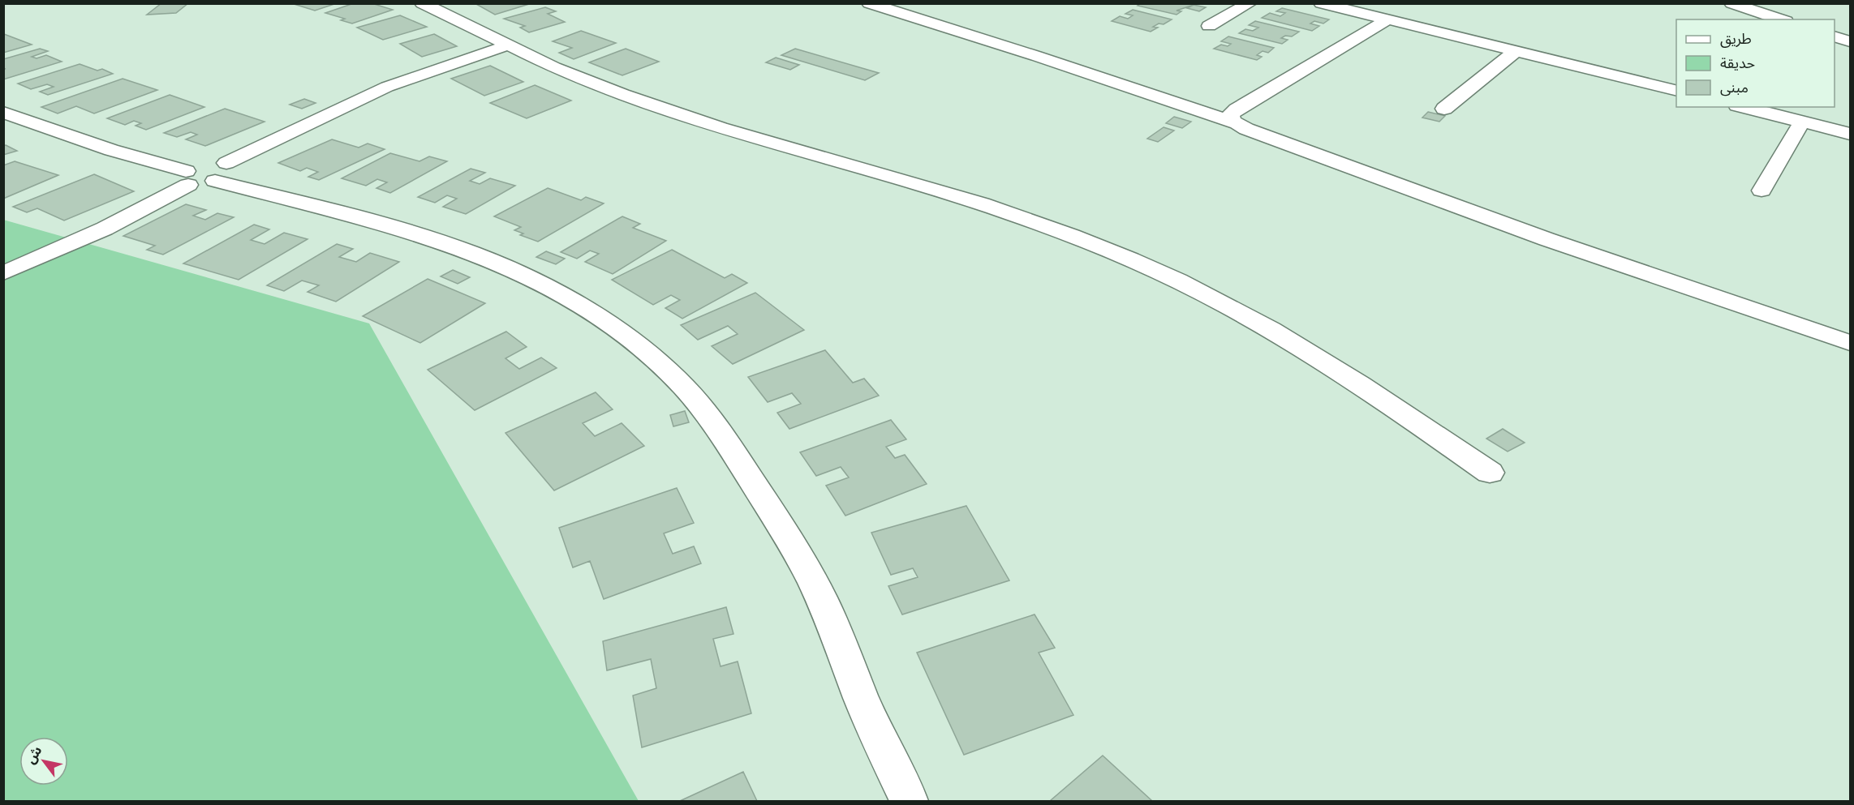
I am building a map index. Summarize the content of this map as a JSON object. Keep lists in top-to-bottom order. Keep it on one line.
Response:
{"legend":["طريق","حديقة","مبنى"],"north":"top left"}
